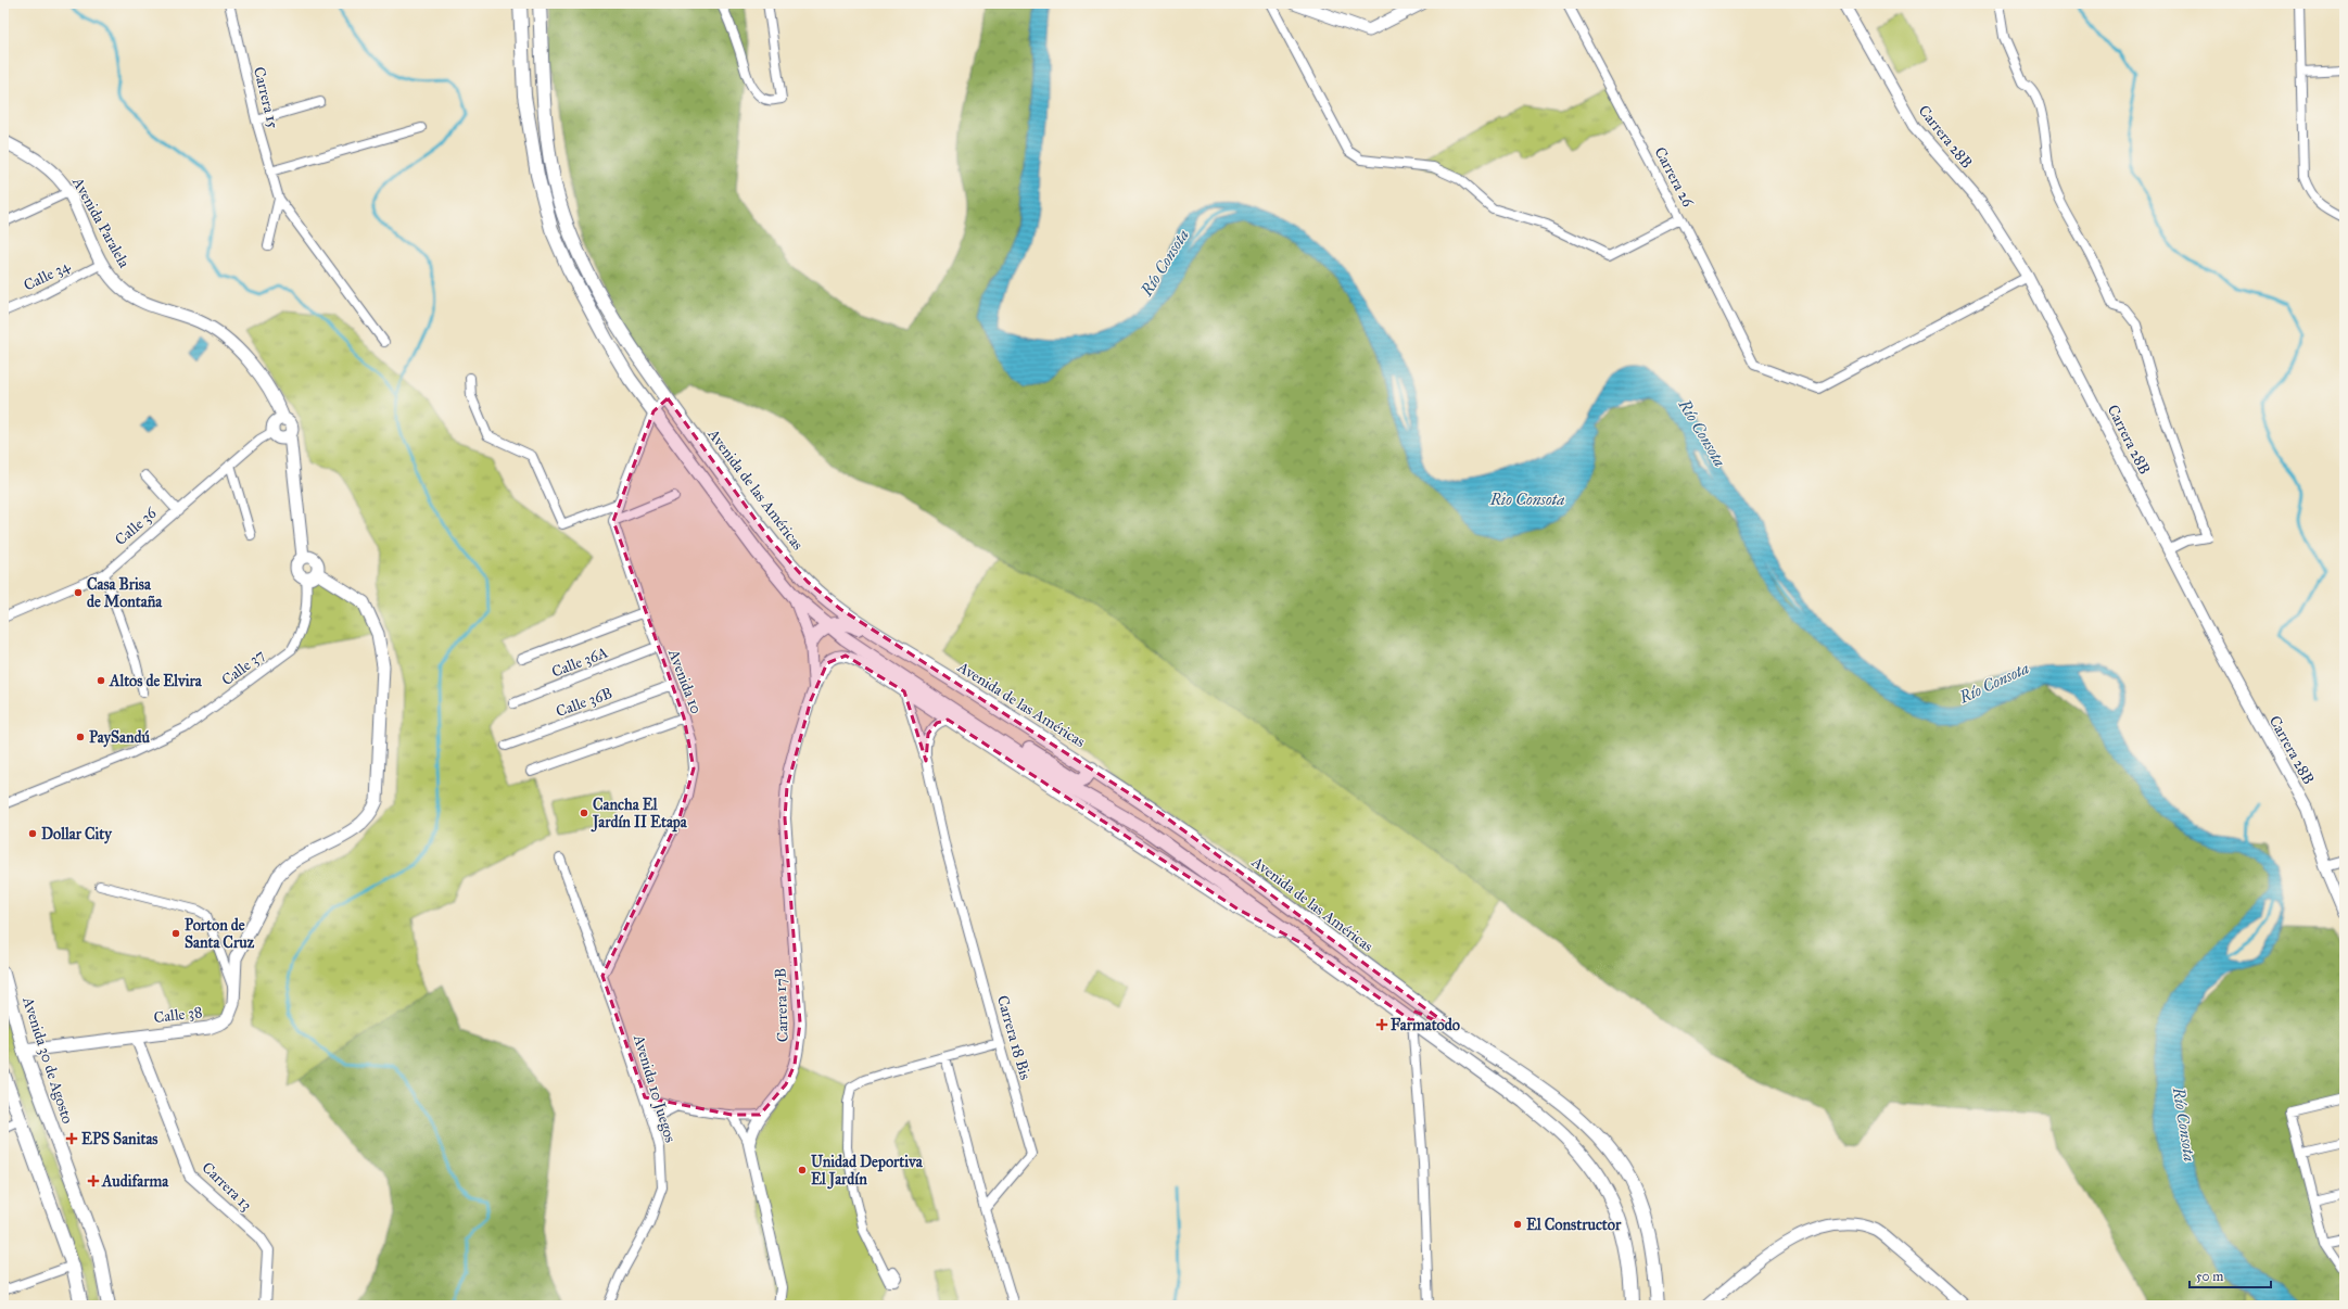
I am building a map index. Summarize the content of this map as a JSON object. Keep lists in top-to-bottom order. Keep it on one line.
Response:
{"streets":{"main road":["Avenida Paralela","Avenida de las Américas","Calle 38","Avenida 30 de Agosto"],"street":["Carrera 15","Carrera 28B","Carrera 26","Calle 34","Calle 36","Calle 36A","Calle 37","Avenida 10","Calle 36B","Carrera 17B","Carrera 18 Bis","Avenida 10 Juegos","Carrera 13"]},"crossings":[["Carrera 28B","Carrera 26"],["Avenida Paralela","Calle 34"],["Avenida Paralela","Calle 36"],["Calle 36A","Avenida 10"],["Calle 37","Calle 38"],["Avenida 10","Calle 36B"],["Avenida 10","Avenida 10 Juegos"],["Carrera 17B","Carrera 18 Bis"],["Calle 38","Avenida 30 de Agosto"],["Calle 38","Carrera 13"]],"water":["Río Consota","Rio Consota"],"places":{"other":["Casa Brisa de Montaña","Altos de Elvira","PaySandú","Cancha El Jardín II Etapa","Dollar City","Porton de Santa Cruz","Unidad Deportiva El Jardín","El Constructor"],"health":["Farmatodo","EPS Sanitas","Audifarma"]},"scale_bar":"50 m"}
